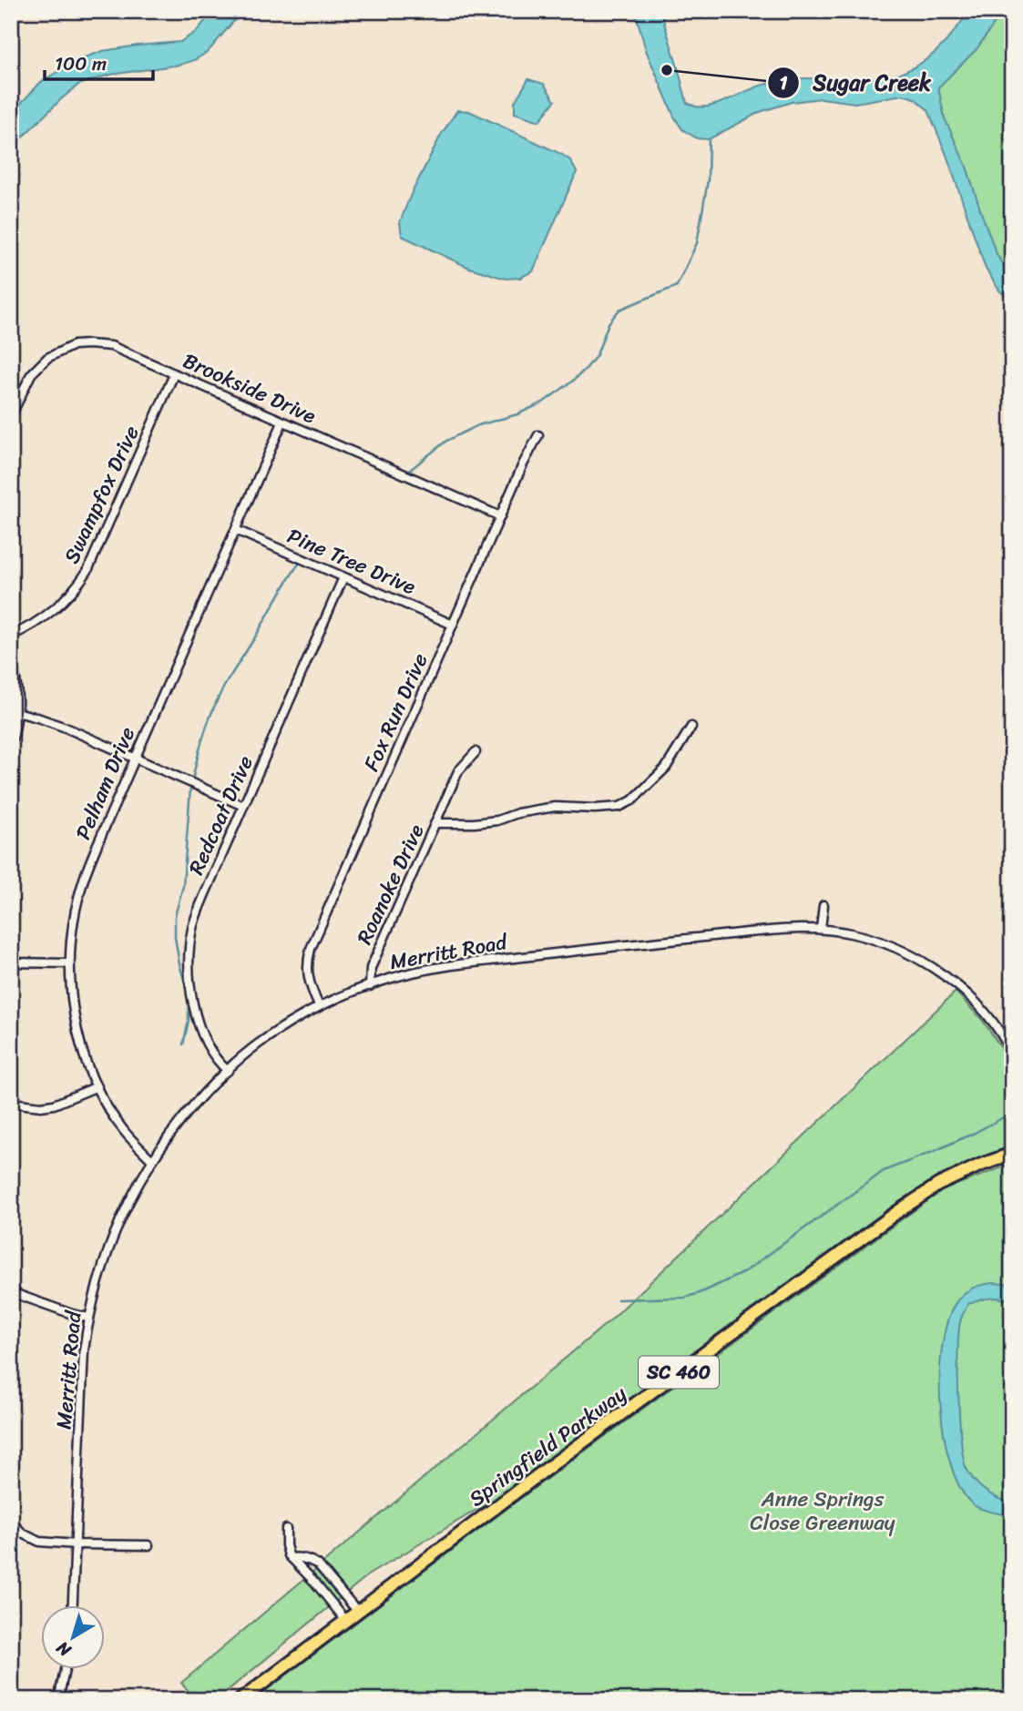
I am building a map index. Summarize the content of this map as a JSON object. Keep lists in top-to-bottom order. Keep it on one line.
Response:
{"streets":{"main road":["SC 460","Springfield Parkway"],"street":["Brookside Drive","Swampfox Drive","Pine Tree Drive","Fox Run Drive","Pelham Drive","Redcoat Drive","Roanoke Drive","Merritt Road"]},"crossings":[["Brookside Drive","Swampfox Drive"],["Brookside Drive","Fox Run Drive"],["Brookside Drive","Pelham Drive"],["Pine Tree Drive","Fox Run Drive"],["Pine Tree Drive","Pelham Drive"],["Pine Tree Drive","Redcoat Drive"],["Fox Run Drive","Merritt Road"],["Pelham Drive","Merritt Road"],["Redcoat Drive","Merritt Road"],["Roanoke Drive","Merritt Road"]],"parks":["Anne Springs Close Greenway"],"places":["Sugar Creek"],"scale_bar":"100 m","north":"bottom left"}
